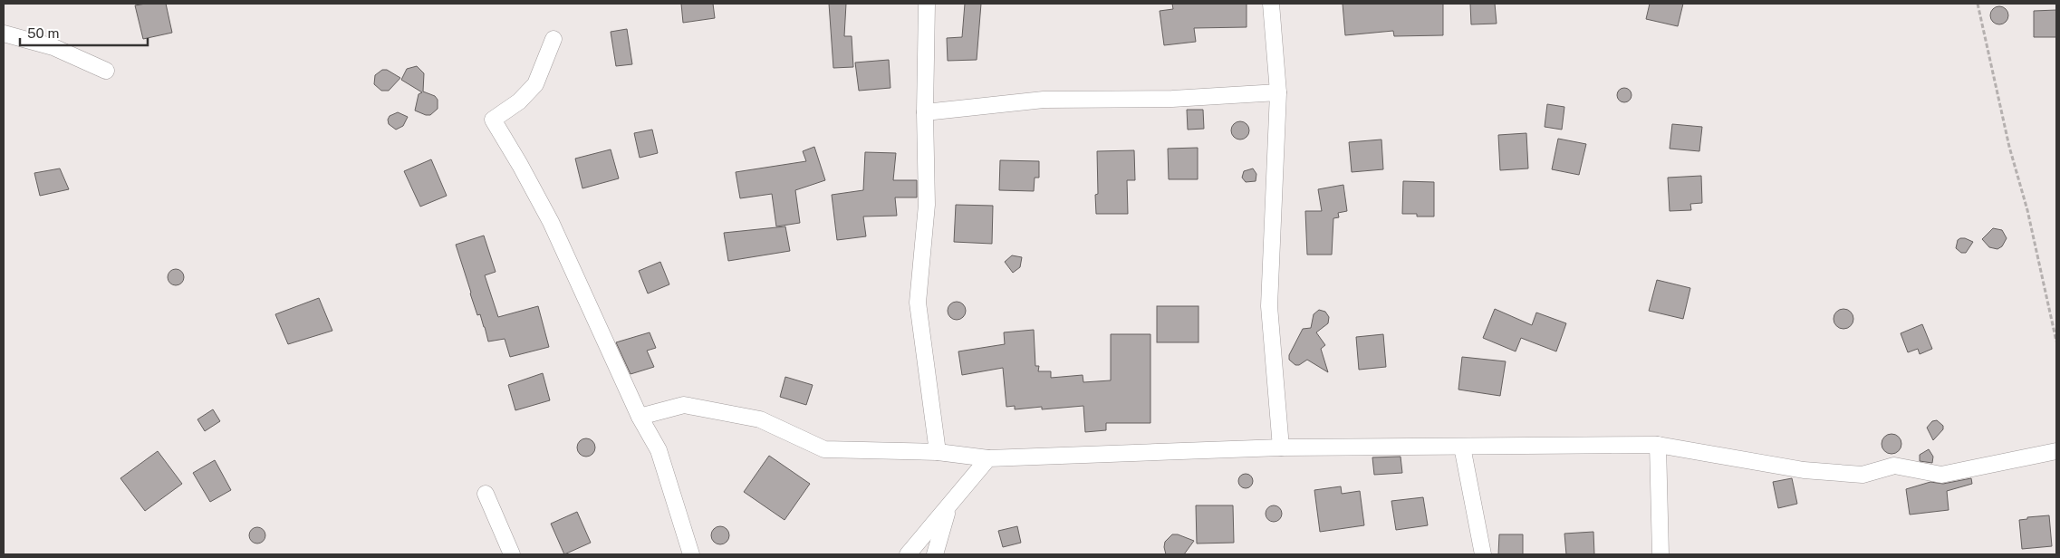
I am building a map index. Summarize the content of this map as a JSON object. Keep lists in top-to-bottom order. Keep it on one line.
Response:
{"scale_bar":"50 m"}
